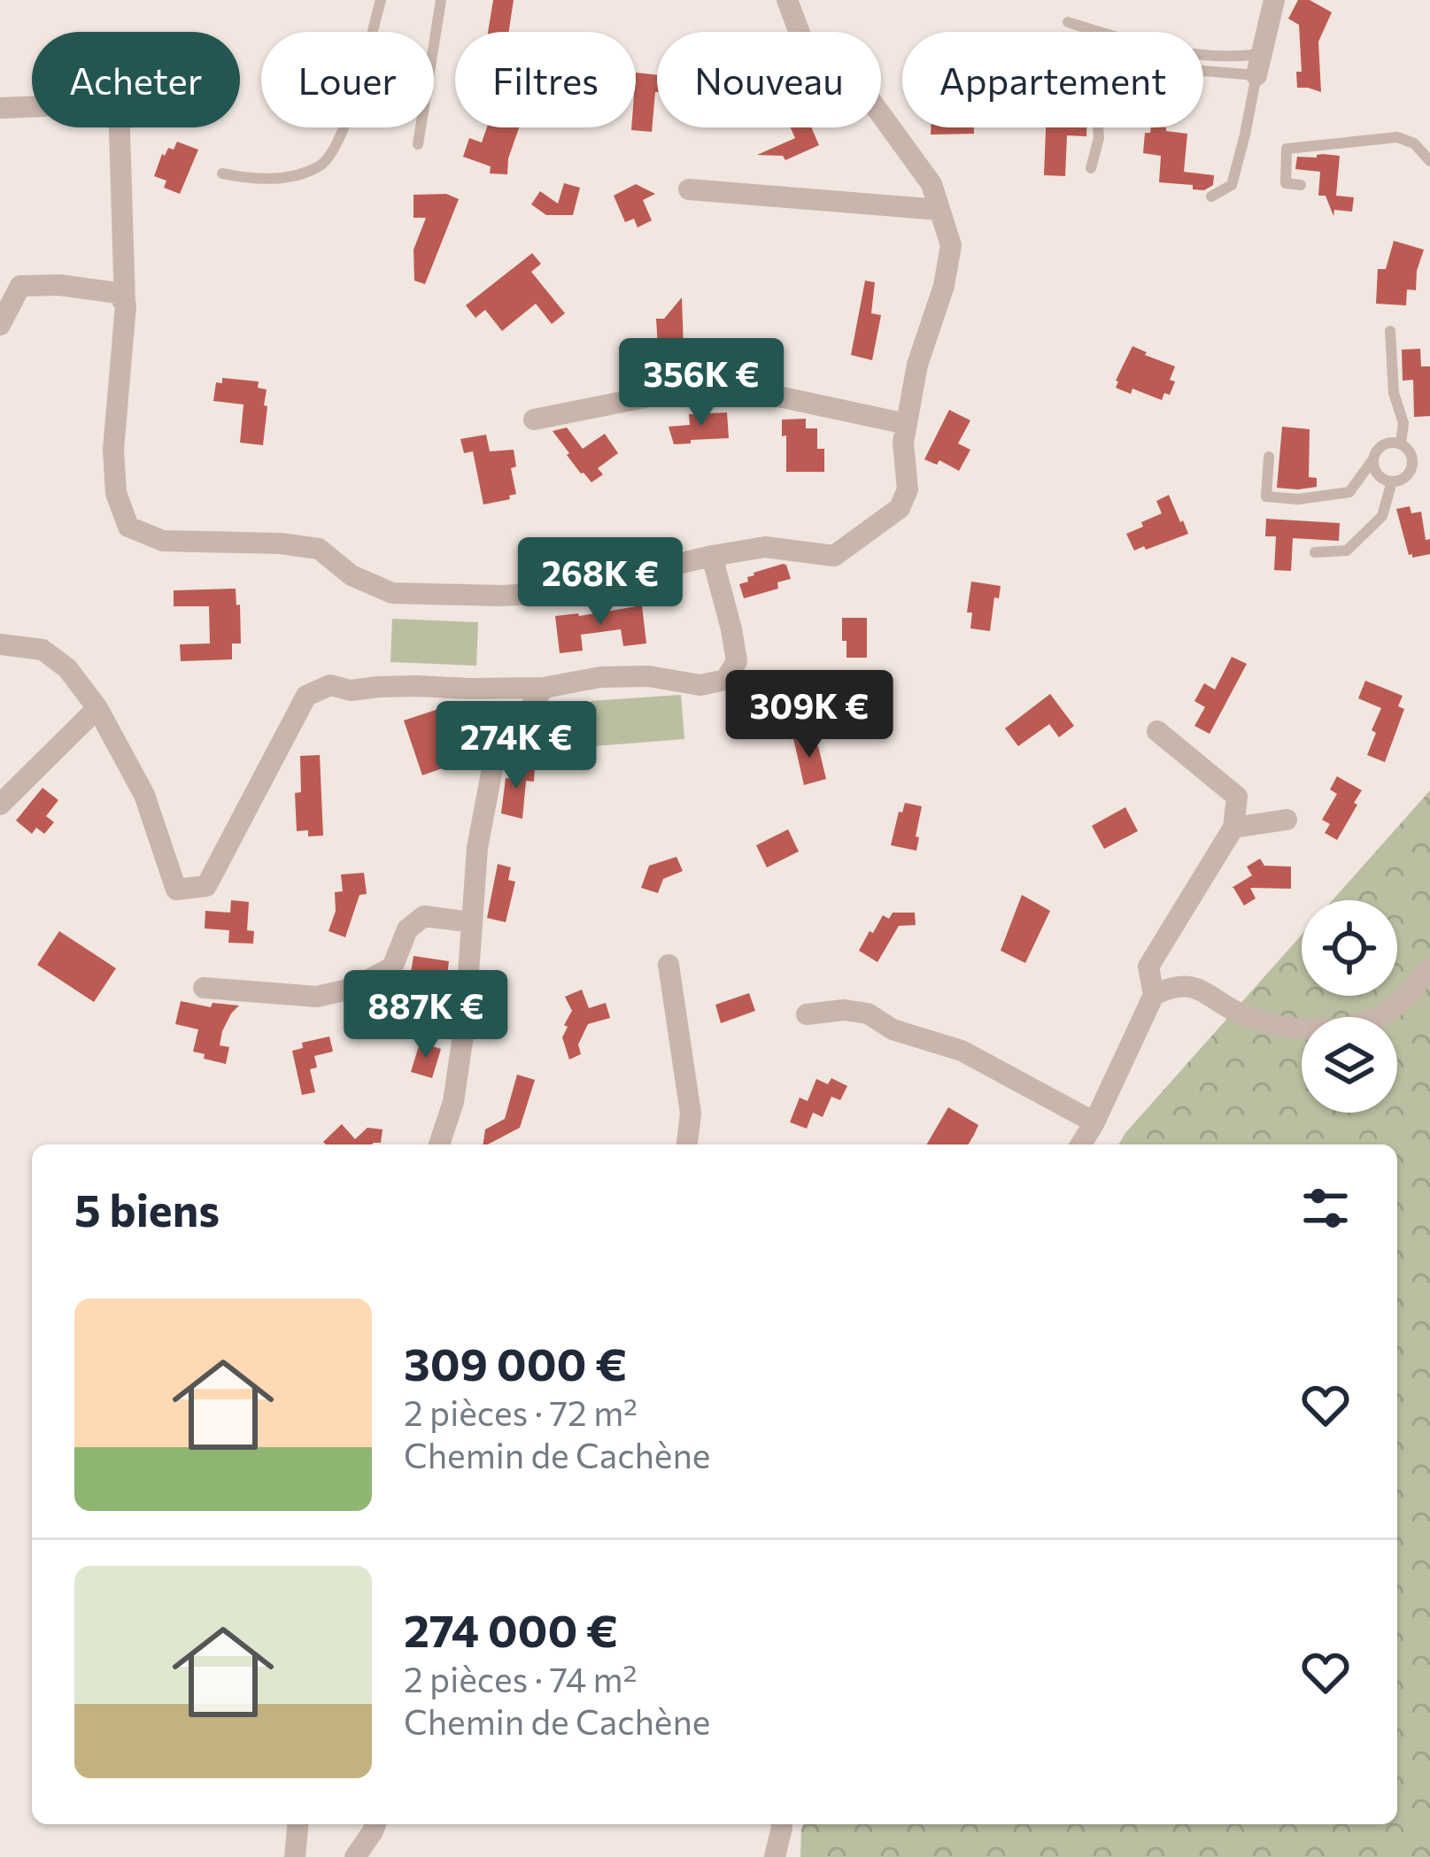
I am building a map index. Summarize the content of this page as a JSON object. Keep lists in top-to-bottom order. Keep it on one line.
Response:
{"page":{"chip":["Acheter","Louer","Filtres","Nouveau","Appartement"],"price":["356K €","268K €","309K €","274K €","887K €"],"heading":"5 biens","list":[{"name":"309 000 €","note":"2 pièces · 72 m² · Chemin de Cachène"},{"name":"274 000 €","note":"2 pièces · 74 m² · Chemin de Cachène"}]}}
